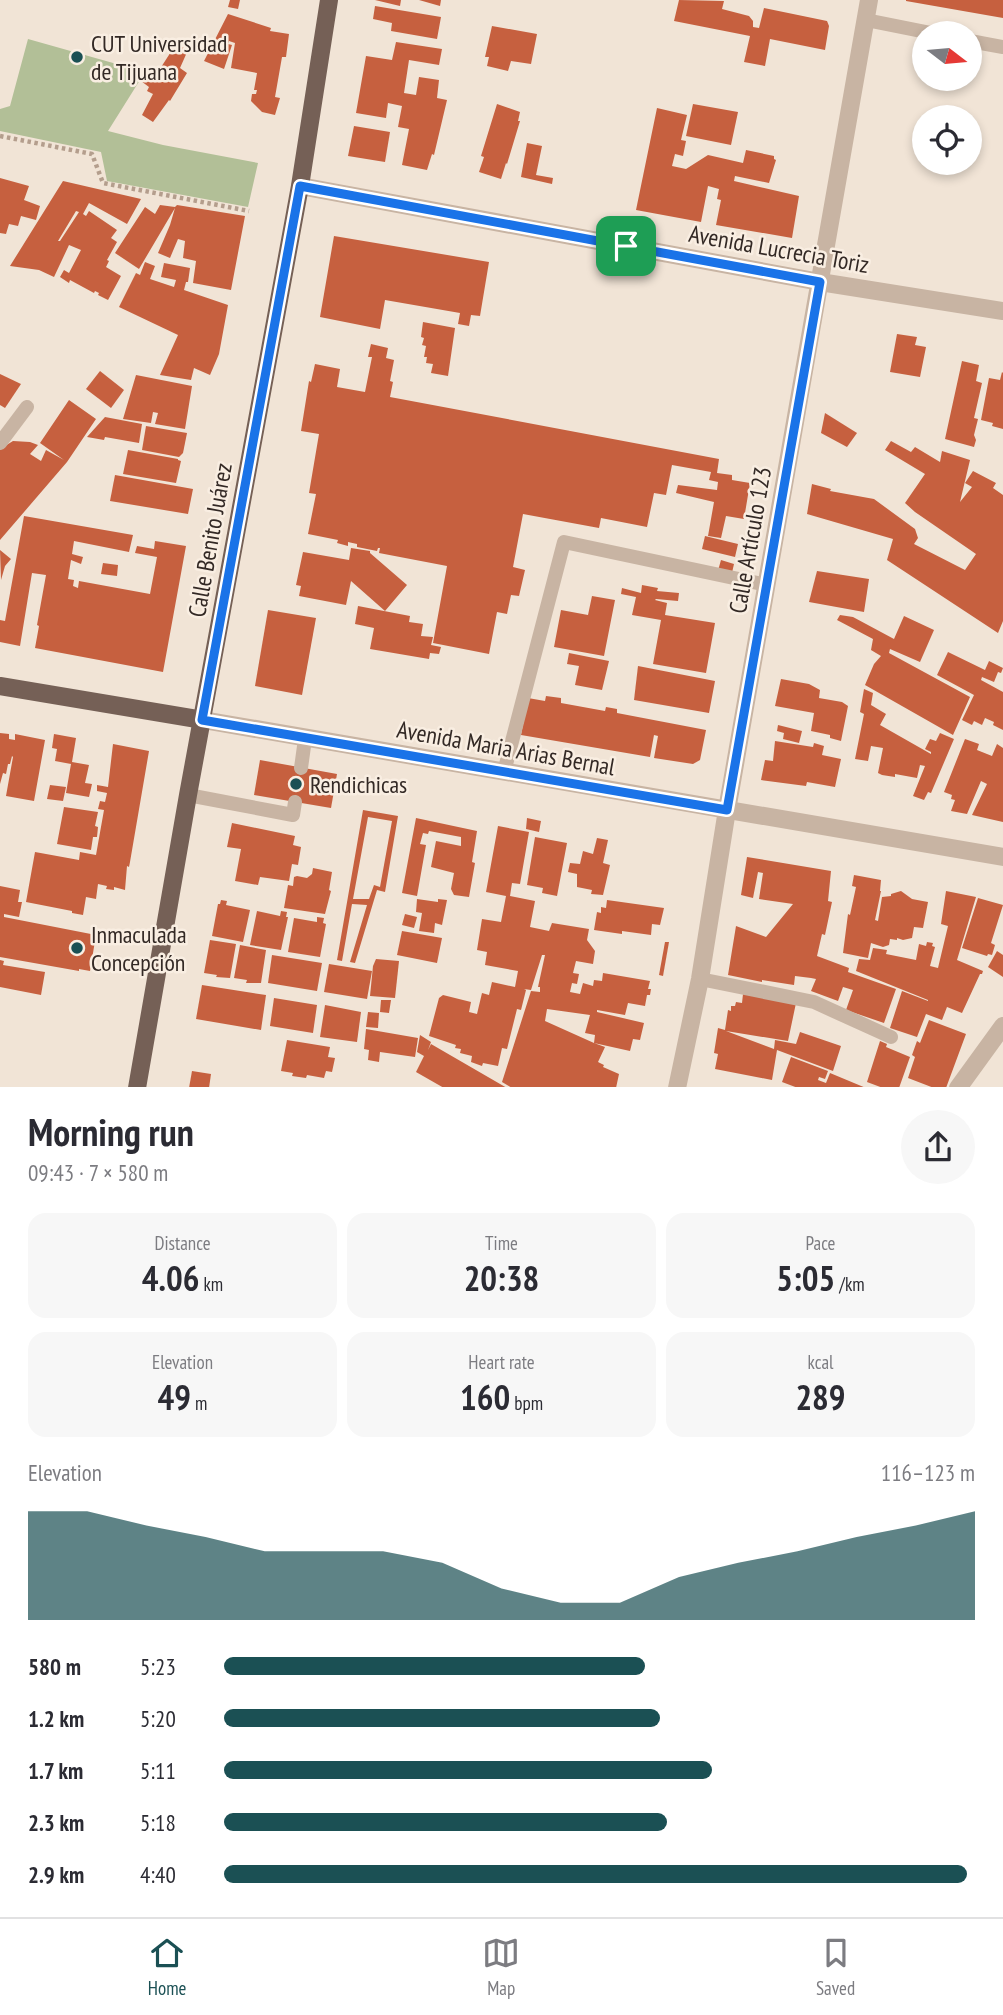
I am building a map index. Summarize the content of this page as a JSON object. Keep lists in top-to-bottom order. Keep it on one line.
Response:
{"streets":{"main road":["Calle Benito Juárez","Avenida Maria Arias Bernal"],"street":["Avenida Lucrecia Toriz","Calle Artículo 123"]},"crossings":[["Avenida Lucrecia Toriz","Calle Benito Juárez"],["Avenida Lucrecia Toriz","Calle Artículo 123"],["Calle Benito Juárez","Avenida Maria Arias Bernal"],["Calle Artículo 123","Avenida Maria Arias Bernal"]],"places":["CUT Universidad de Tijuana","Rendichicas","Inmaculada Concepción"],"north":"right","page":{"heading":["Morning run","09:43 · 7 × 580 m"],"stats":[["Distance","4.06 km"],["Time","20:38"],["Pace","5:05 /km"],["Elevation","49 m"],["Heart rate","160 bpm"],["kcal","289"]],"chart":["Elevation","116–123 m"],"list":[{"name":"580 m","note":"5:23"},{"name":"1.2 km","note":"5:20"},{"name":"1.7 km","note":"5:11"},{"name":"2.3 km","note":"5:18"},{"name":"2.9 km","note":"4:40"}],"tabs":["Home","Map","Saved"]}}
